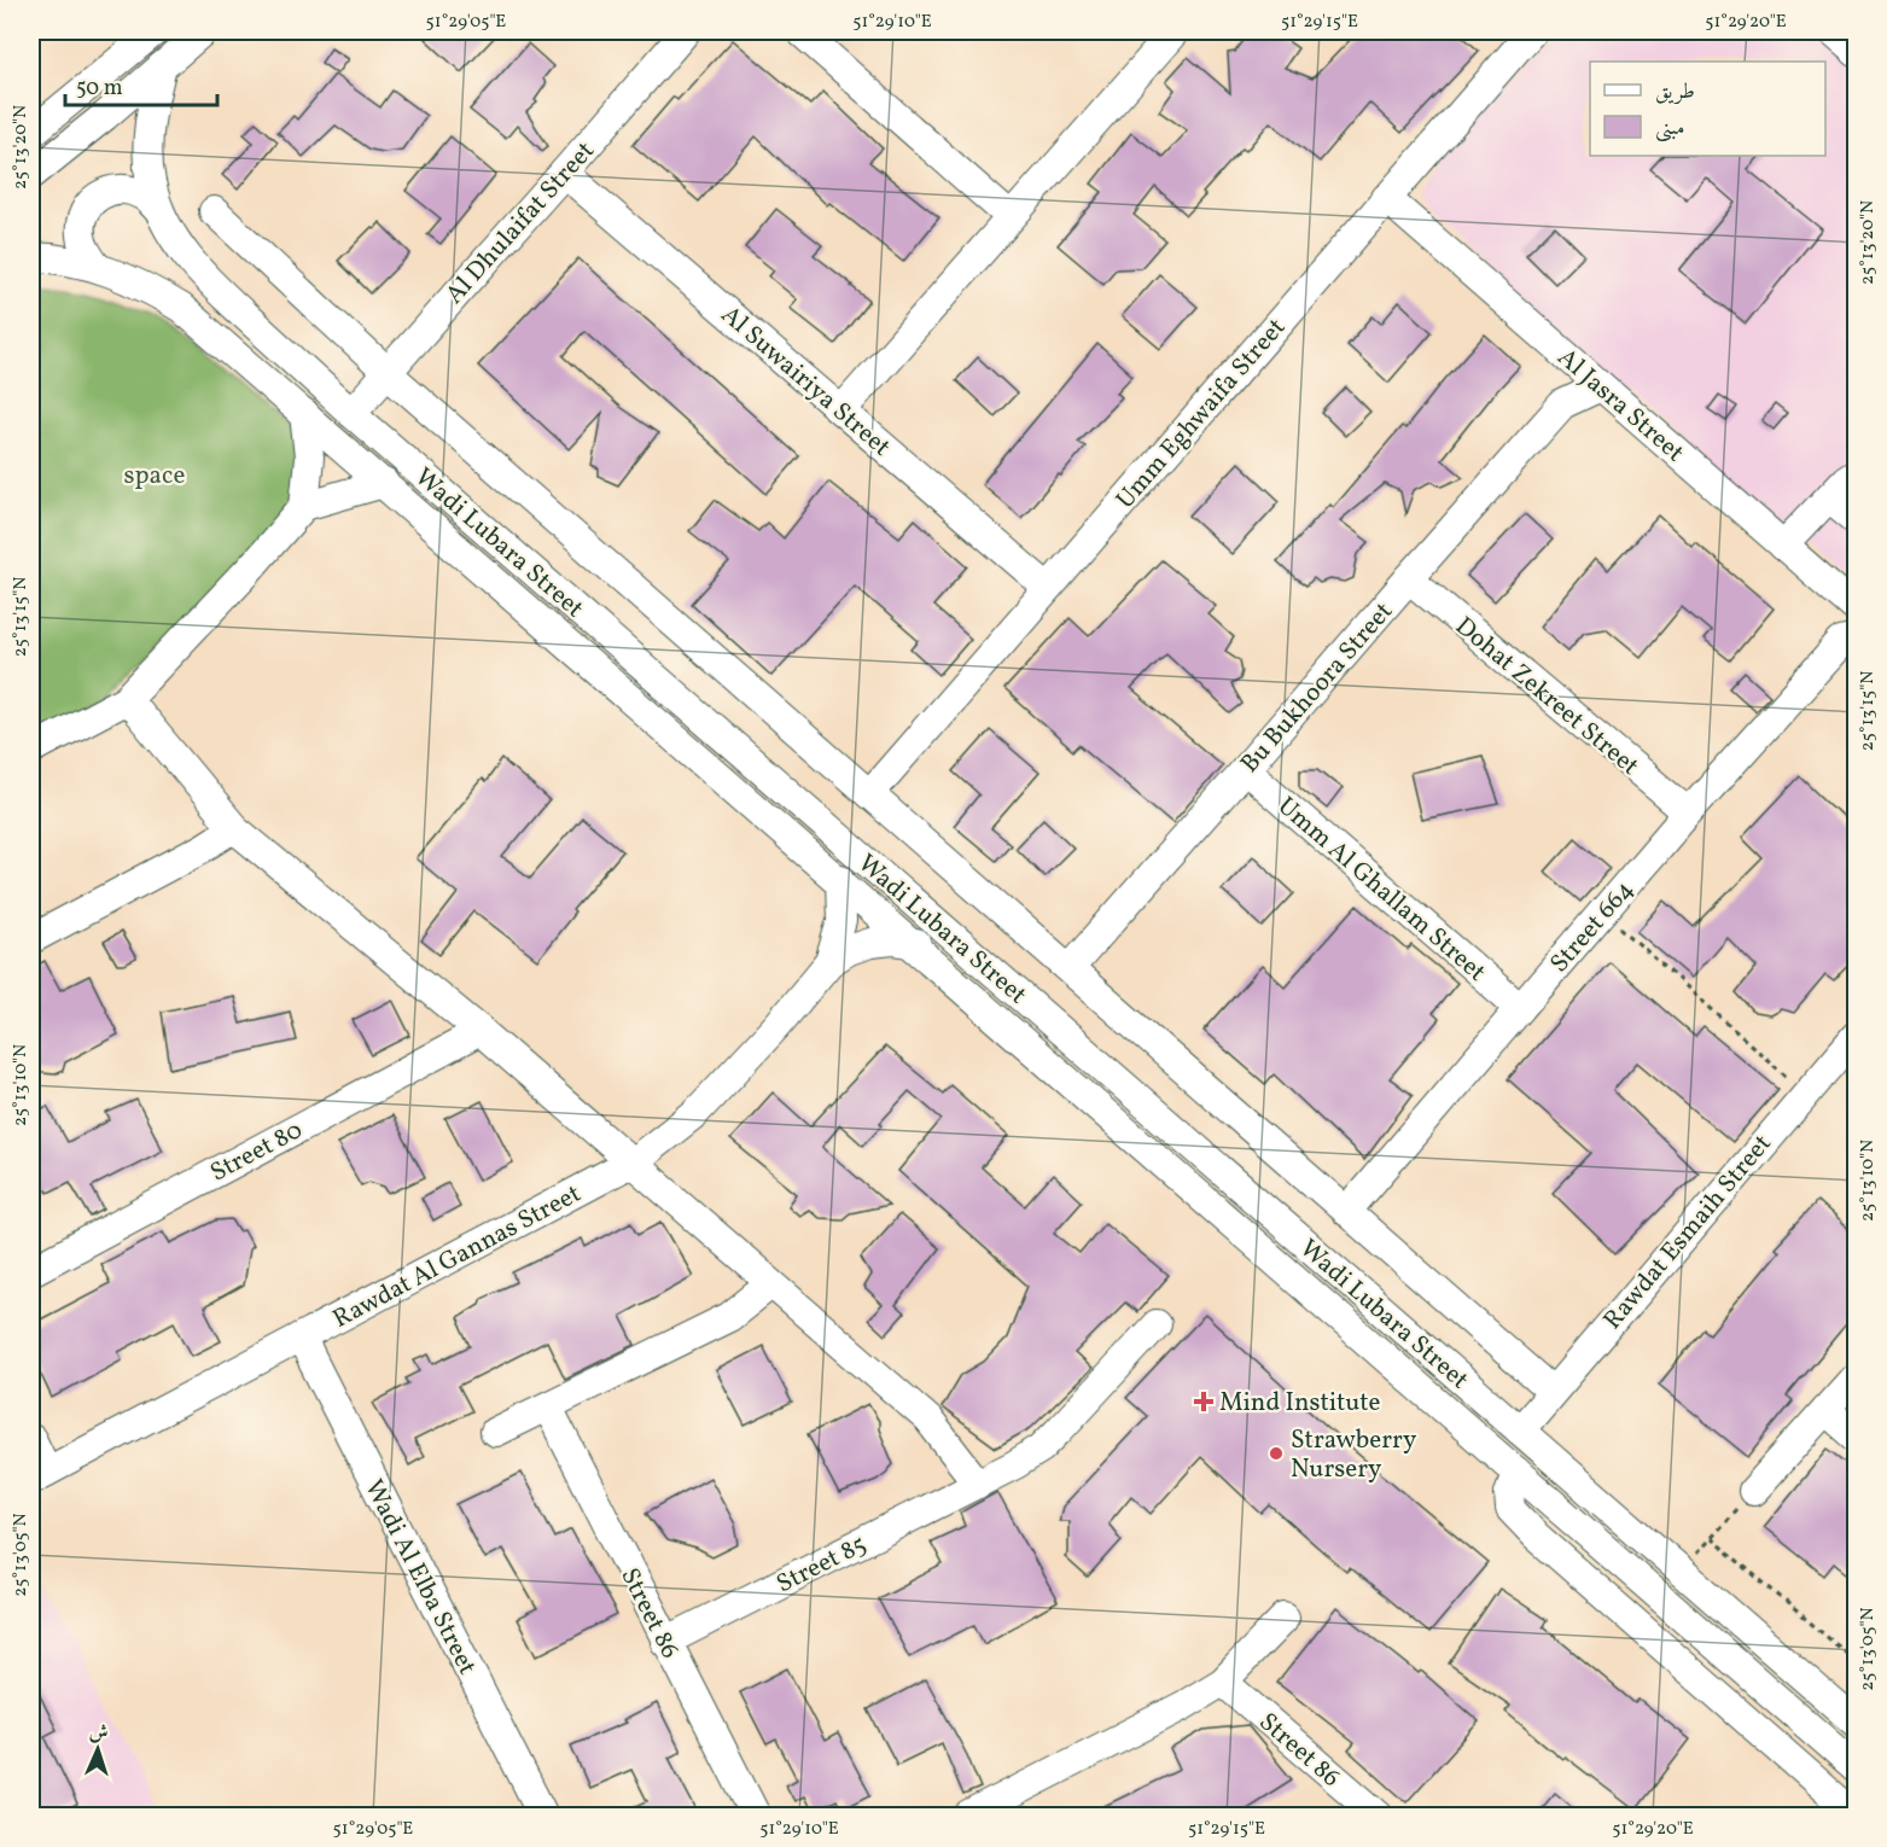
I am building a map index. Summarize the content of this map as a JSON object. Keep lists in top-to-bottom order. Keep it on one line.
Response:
{"streets":{"street":["Al Dhulaifat Street","Al Suwairiya Street","Al Jasra Street","Umm Eghwaifa Street","Wadi Lubara Street","Bu Bukhoora Street","Dohat Zekreet Street","Umm Al Ghallam Street","Street 664","Street 80","Rawdat Esmaih Street","Rawdat Al Gannas Street","Street 85","Wadi Al Elba Street","Street 86"]},"crossings":[["Al Dhulaifat Street","Al Suwairiya Street"],["Al Dhulaifat Street","Wadi Lubara Street"],["Al Suwairiya Street","Umm Eghwaifa Street"],["Al Jasra Street","Umm Eghwaifa Street"],["Al Jasra Street","Bu Bukhoora Street"],["Al Jasra Street","Street 664"],["Umm Eghwaifa Street","Wadi Lubara Street"],["Wadi Lubara Street","Bu Bukhoora Street"],["Wadi Lubara Street","Street 664"],["Wadi Lubara Street","Rawdat Esmaih Street"],["Wadi Lubara Street","Rawdat Al Gannas Street"],["Bu Bukhoora Street","Dohat Zekreet Street"],["Bu Bukhoora Street","Umm Al Ghallam Street"],["Dohat Zekreet Street","Street 664"],["Umm Al Ghallam Street","Street 664"],["Rawdat Al Gannas Street","Wadi Al Elba Street"],["Street 85","Street 86"]],"parks":["space"],"places":{"health":["Mind Institute"],"other":["Strawberry Nursery"]},"legend":["طريق","مبنى"],"scale_bar":"50 m","north":"top","coordinates":["51°29'05\"E","51°29'10\"E","51°29'15\"E","51°29'20\"E","25°13'20\"N","25°13'15\"N","25°13'10\"N","25°13'05\"N"]}
